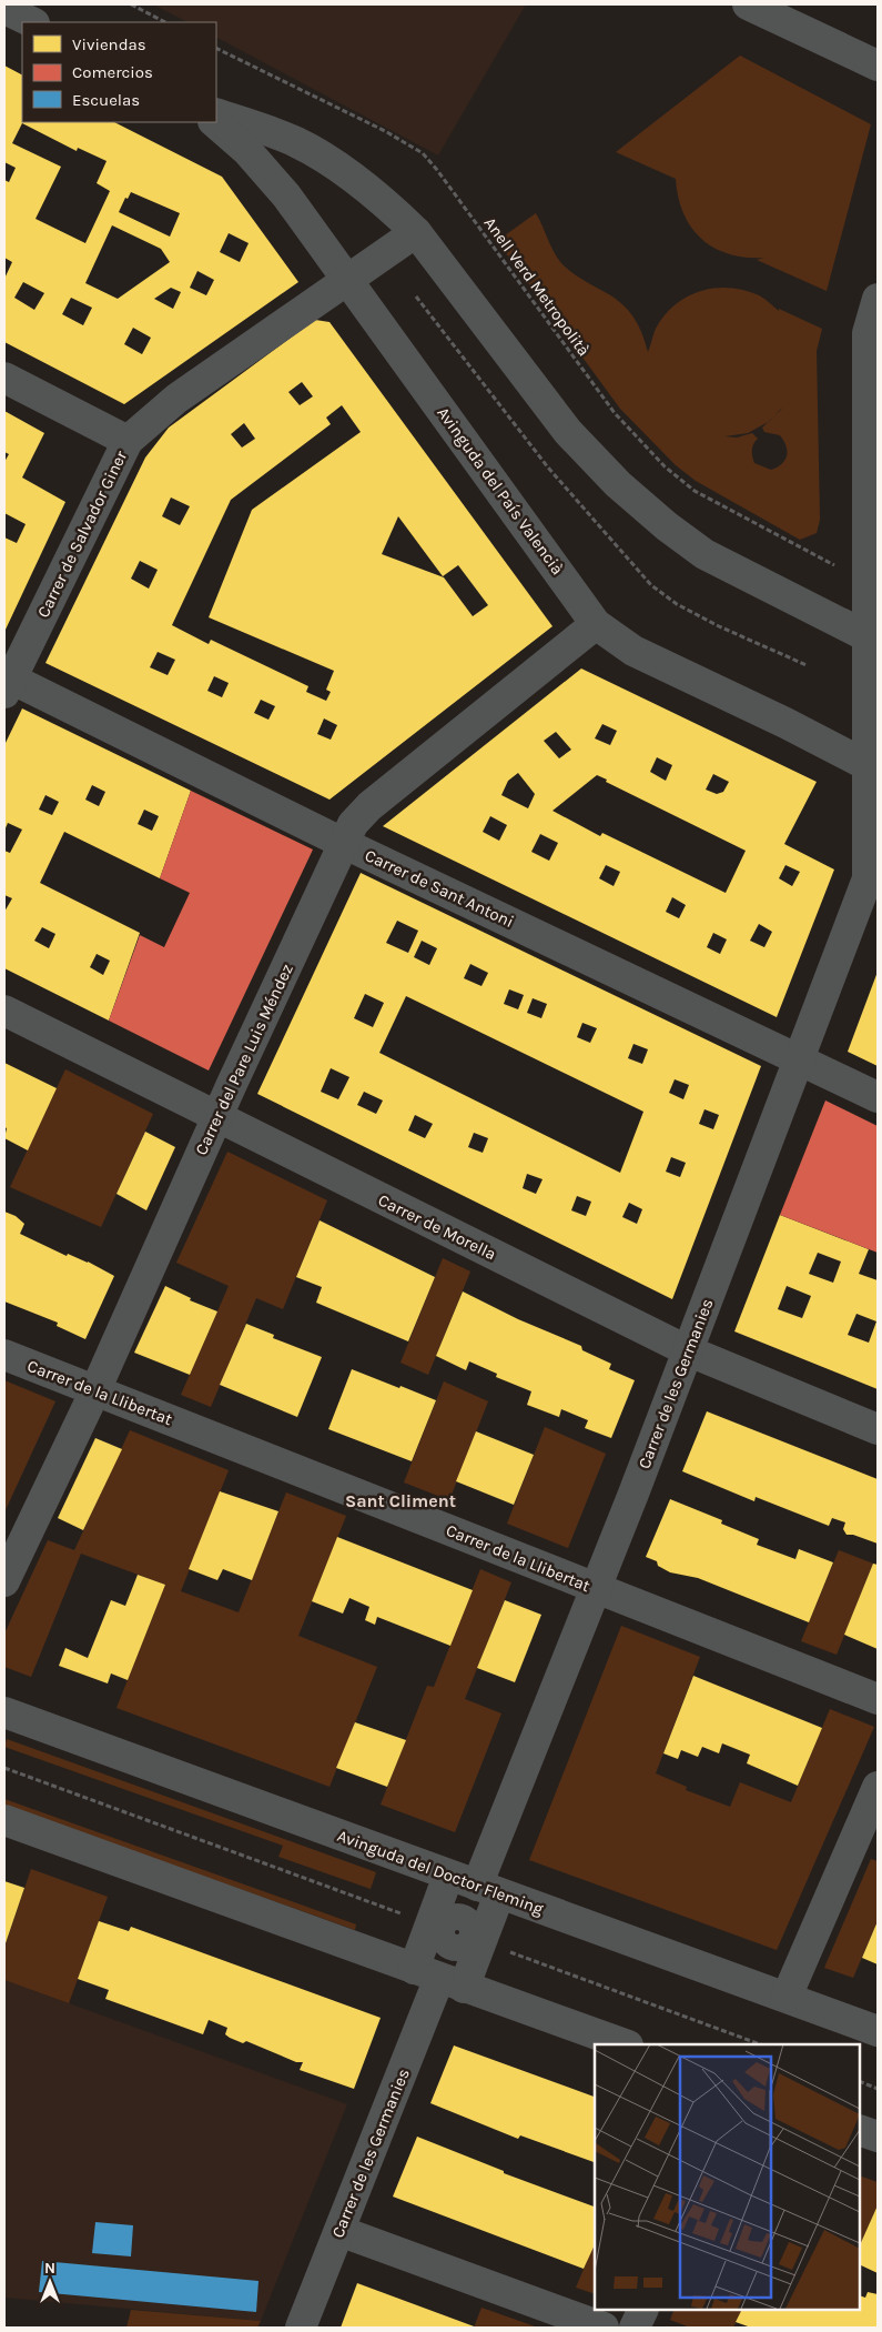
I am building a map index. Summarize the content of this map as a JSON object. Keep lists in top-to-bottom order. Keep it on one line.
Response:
{"streets":{"street":["Avinguda del País Valencià","Carrer de Salvador Giner","Carrer de Sant Antoni","Carrer del Pare Luis Méndez","Carrer de Morella","Carrer de les Germanies","Carrer de la Llibertat","Avinguda del Doctor Fleming"],"path":["Anell Verd Metropolità"]},"crossings":[["Avinguda del País Valencià","Carrer de Salvador Giner"],["Avinguda del País Valencià","Carrer del Pare Luis Méndez"],["Carrer de Salvador Giner","Carrer de Sant Antoni"],["Carrer de Sant Antoni","Carrer del Pare Luis Méndez"],["Carrer de Sant Antoni","Carrer de les Germanies"],["Carrer del Pare Luis Méndez","Carrer de Morella"],["Carrer del Pare Luis Méndez","Carrer de la Llibertat"],["Carrer de Morella","Carrer de les Germanies"],["Carrer de les Germanies","Carrer de la Llibertat"],["Carrer de les Germanies","Avinguda del Doctor Fleming"]],"districts":["Sant Climent"],"legend":["Viviendas","Comercios","Escuelas"],"north":"top"}
